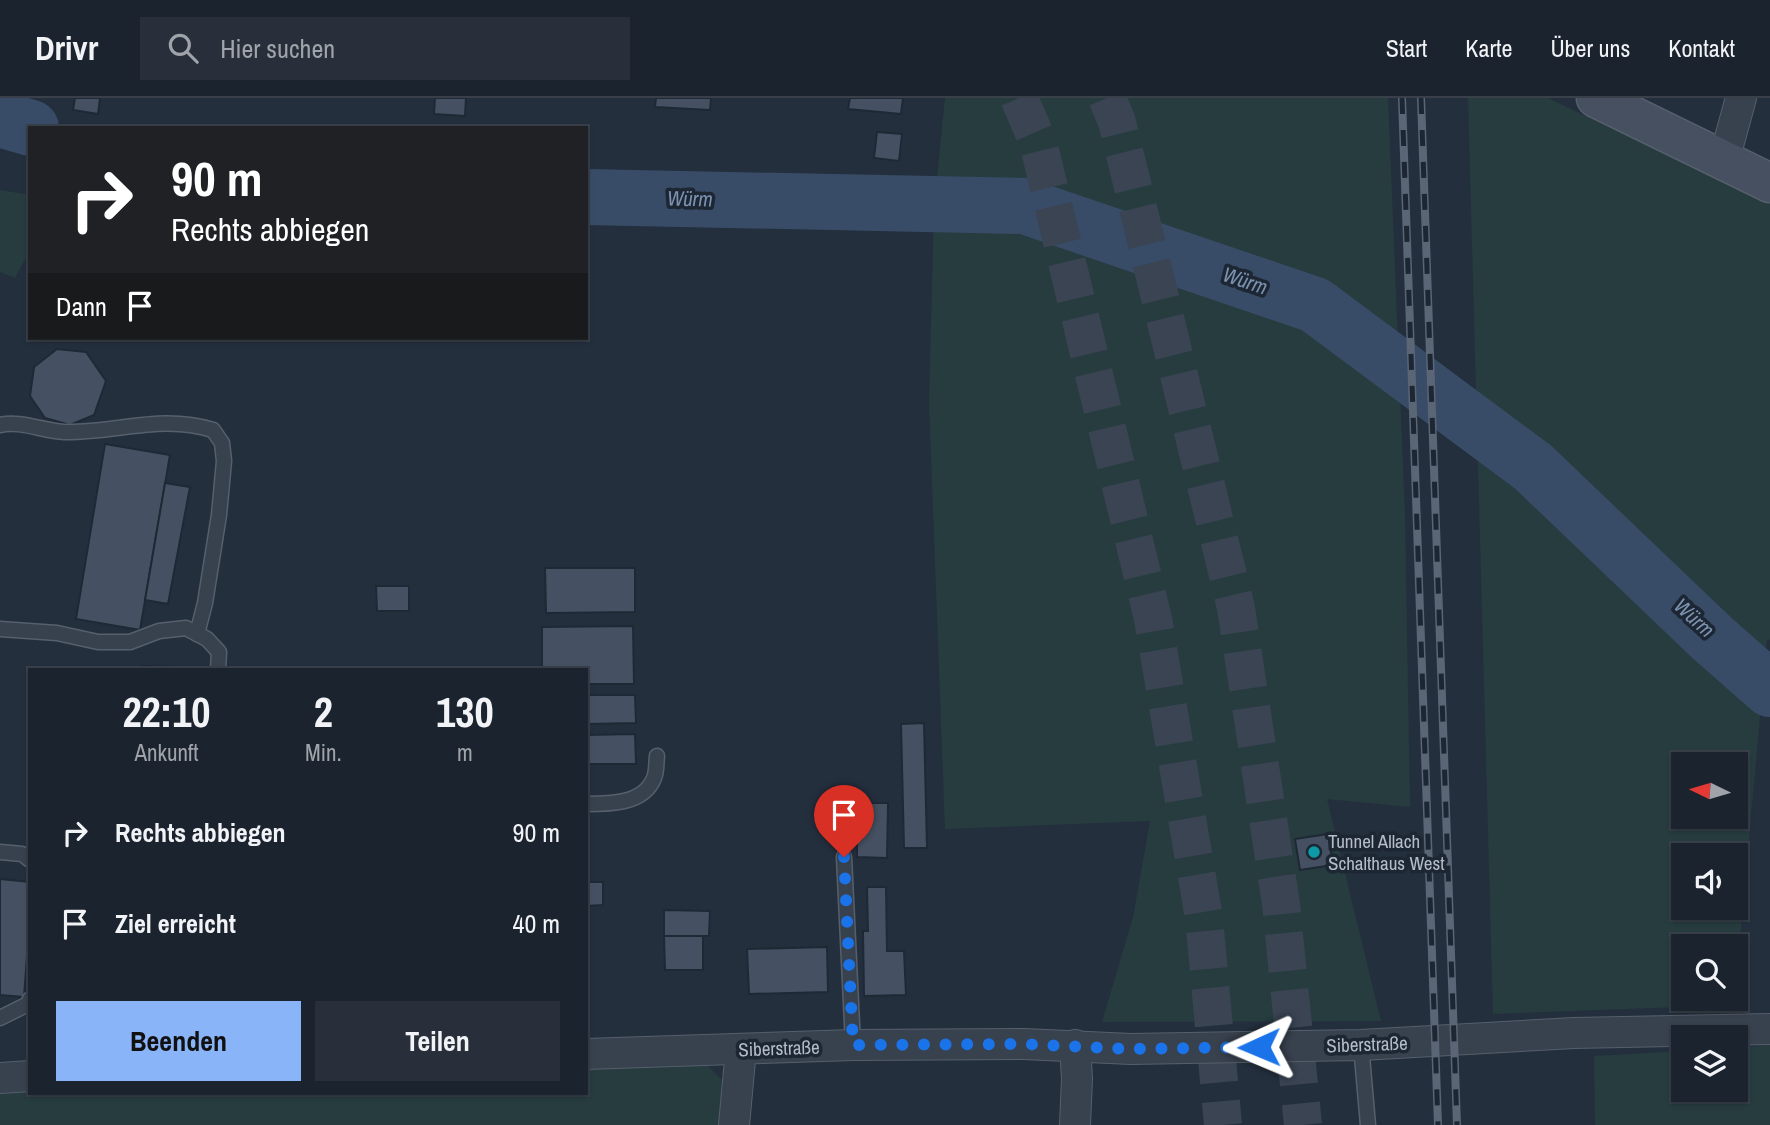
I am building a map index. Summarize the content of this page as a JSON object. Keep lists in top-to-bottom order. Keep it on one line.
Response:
{"streets":{"street":["Siberstraße"]},"water":["Würm"],"places":["Tunnel Allach Schalthaus West"],"north":"left","page":{"header":"Drivr","search":"Hier suchen","nav":["Start","Karte","Über uns","Kontakt"],"turn":["90 m","Rechts abbiegen"],"then":"Dann","eta":["22:10","Ankunft","2","Min.","130","m"],"list":[{"name":"Rechts abbiegen","value":"90 m"},{"name":"Ziel erreicht","value":"40 m"}],"buttons":["Beenden","Teilen"]}}
